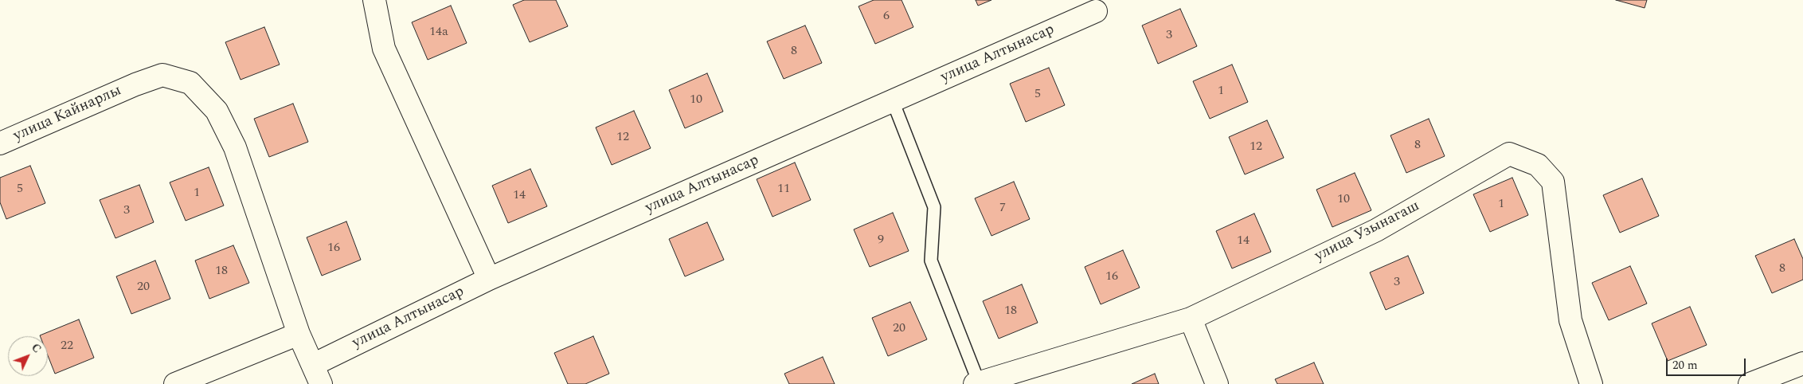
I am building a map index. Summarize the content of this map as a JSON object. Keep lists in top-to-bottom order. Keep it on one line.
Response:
{"streets":{"street":["улица Алтынасар","улица Кайнарлы","улица Узынагаш"]},"crossings":[["улица Алтынасар","улица Кайнарлы"]],"house_numbers":["6","14а","3","8","1","5","10","12","8","12","5","11","1","14","10","1","7","3","9","14","16","8","18","16","3","20","18","20","22"],"scale_bar":"20 m","north":"top right"}
